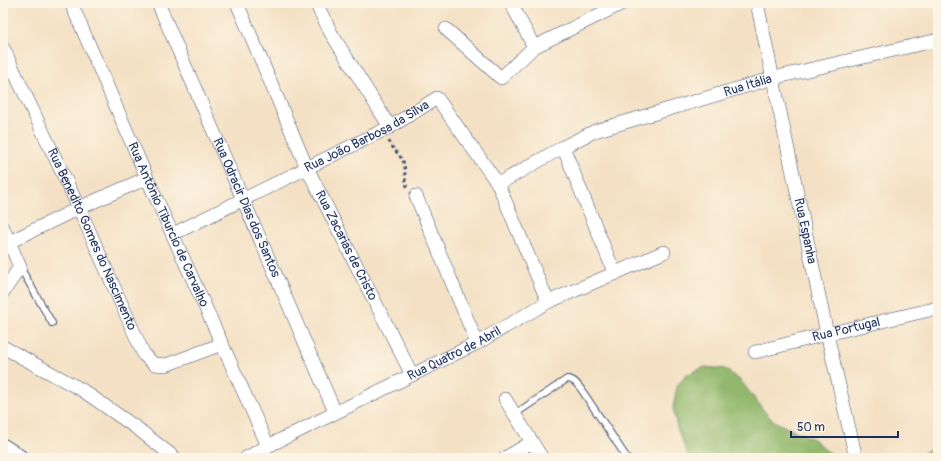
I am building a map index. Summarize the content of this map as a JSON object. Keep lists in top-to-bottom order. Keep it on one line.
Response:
{"streets":{"street":["Rua Itália","Rua João Barbosa da Silva","Rua Odracir Dias dos Santos","Rua Antônio Tiburcio de Carvalho","Rua Espanha","Rua Benedito Gomes do Nascimento","Rua Zacarias de Cristo","Rua Portugal","Rua Quatro de Abril"]},"crossings":[["Rua Itália","Rua João Barbosa da Silva"],["Rua Itália","Rua Espanha"],["Rua João Barbosa da Silva","Rua Odracir Dias dos Santos"],["Rua João Barbosa da Silva","Rua Antônio Tiburcio de Carvalho"],["Rua João Barbosa da Silva","Rua Zacarias de Cristo"],["Rua João Barbosa da Silva","Rua Quatro de Abril"],["Rua Odracir Dias dos Santos","Rua Quatro de Abril"],["Rua Antônio Tiburcio de Carvalho","Rua Benedito Gomes do Nascimento"],["Rua Antônio Tiburcio de Carvalho","Rua Quatro de Abril"],["Rua Espanha","Rua Portugal"],["Rua Zacarias de Cristo","Rua Quatro de Abril"]],"scale_bar":"50 m"}
